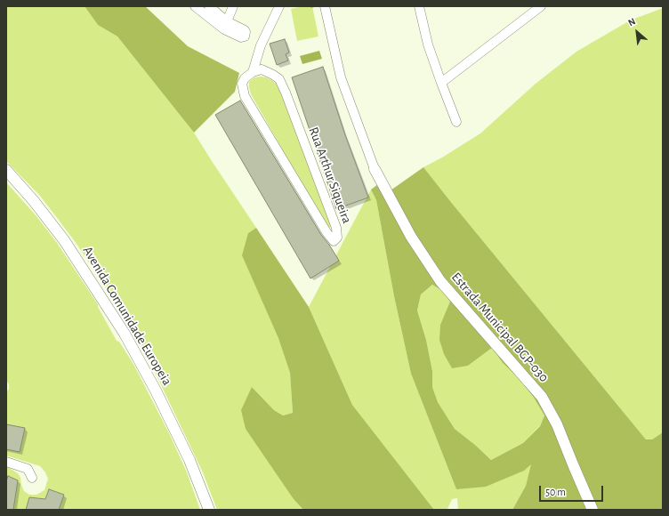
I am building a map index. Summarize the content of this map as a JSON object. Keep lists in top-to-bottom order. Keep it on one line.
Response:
{"streets":{"street":["Rua Arthur Siqueira","Avenida Comunidade Europeia","Estrada Municipal BGP-030"]},"scale_bar":"50 m","north":"top left"}
